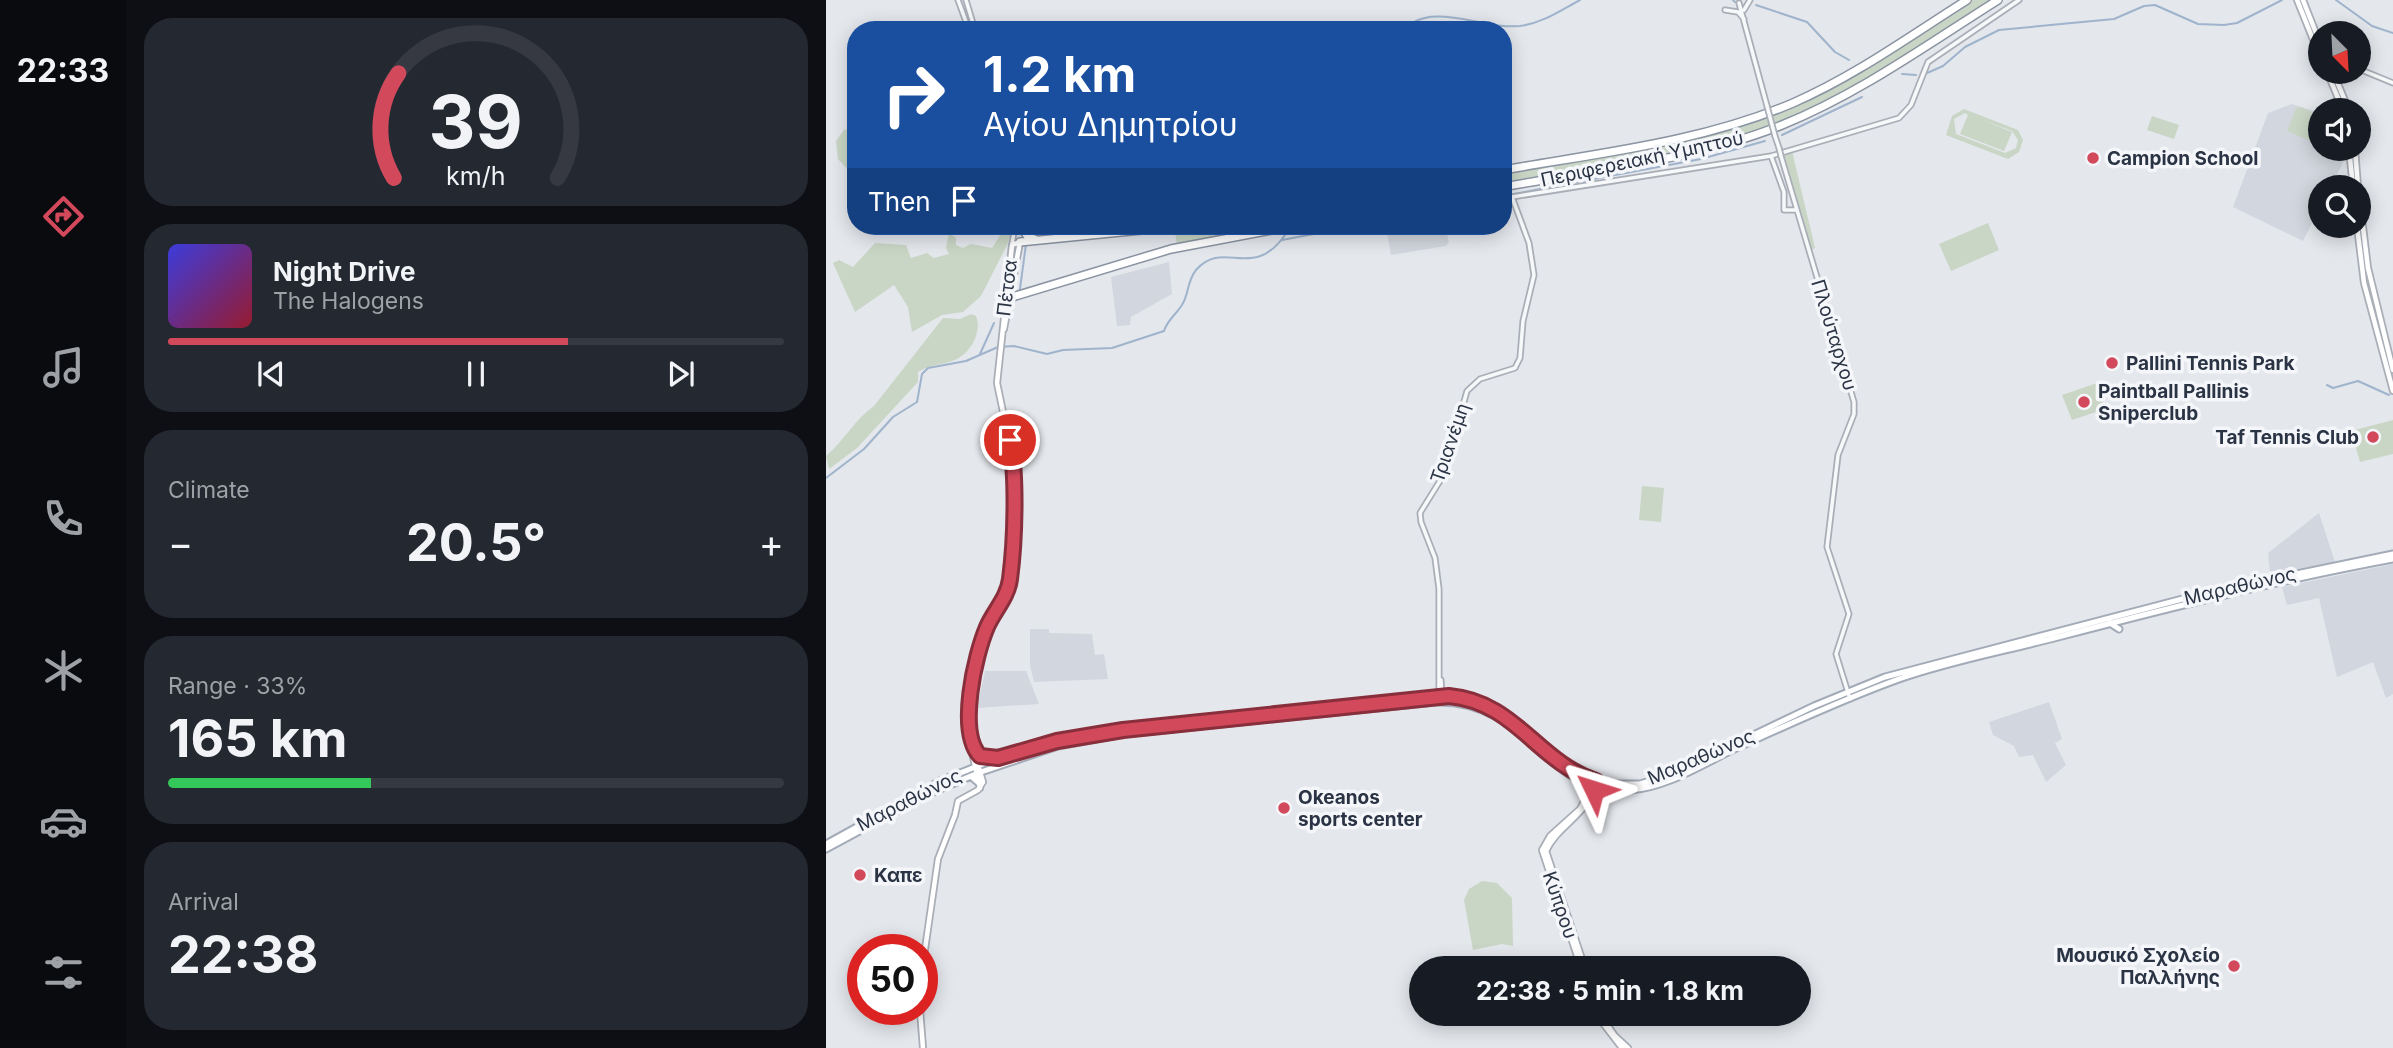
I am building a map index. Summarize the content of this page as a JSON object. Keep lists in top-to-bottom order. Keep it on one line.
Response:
{"streets":{"highway":["Περιφερειακή Υμηττού"],"main road":["Πέτσα","Μαραθώνος","Κύπρου"],"street":["Πλούταρχου","Τριανέμη"]},"crossings":[["Πλούταρχου","Μαραθώνος"],["Τριανέμη","Μαραθώνος"],["Μαραθώνος","Κύπρου"]],"places":["Campion School","Pallini Tennis Park","Paintball Pallinis Sniperclub","Taf Tennis Club","Okeanos sports center","Καπε","Μουσικό Σχολείο Παλλήνης"],"north":"bottom right","page":{"tabs":"22:33","turn":["1.2 km","Αγίου Δημητρίου"],"then":"Then","song":["Night Drive","The Halogens"],"tile":["Climate",["Range · 33%","165 km"],["Arrival","22:38"]],"heat":["−","20.5°","+"],"limit":"50","trip":"22:38 · 5 min · 1.8 km","gauge":["39","km/h"]}}
